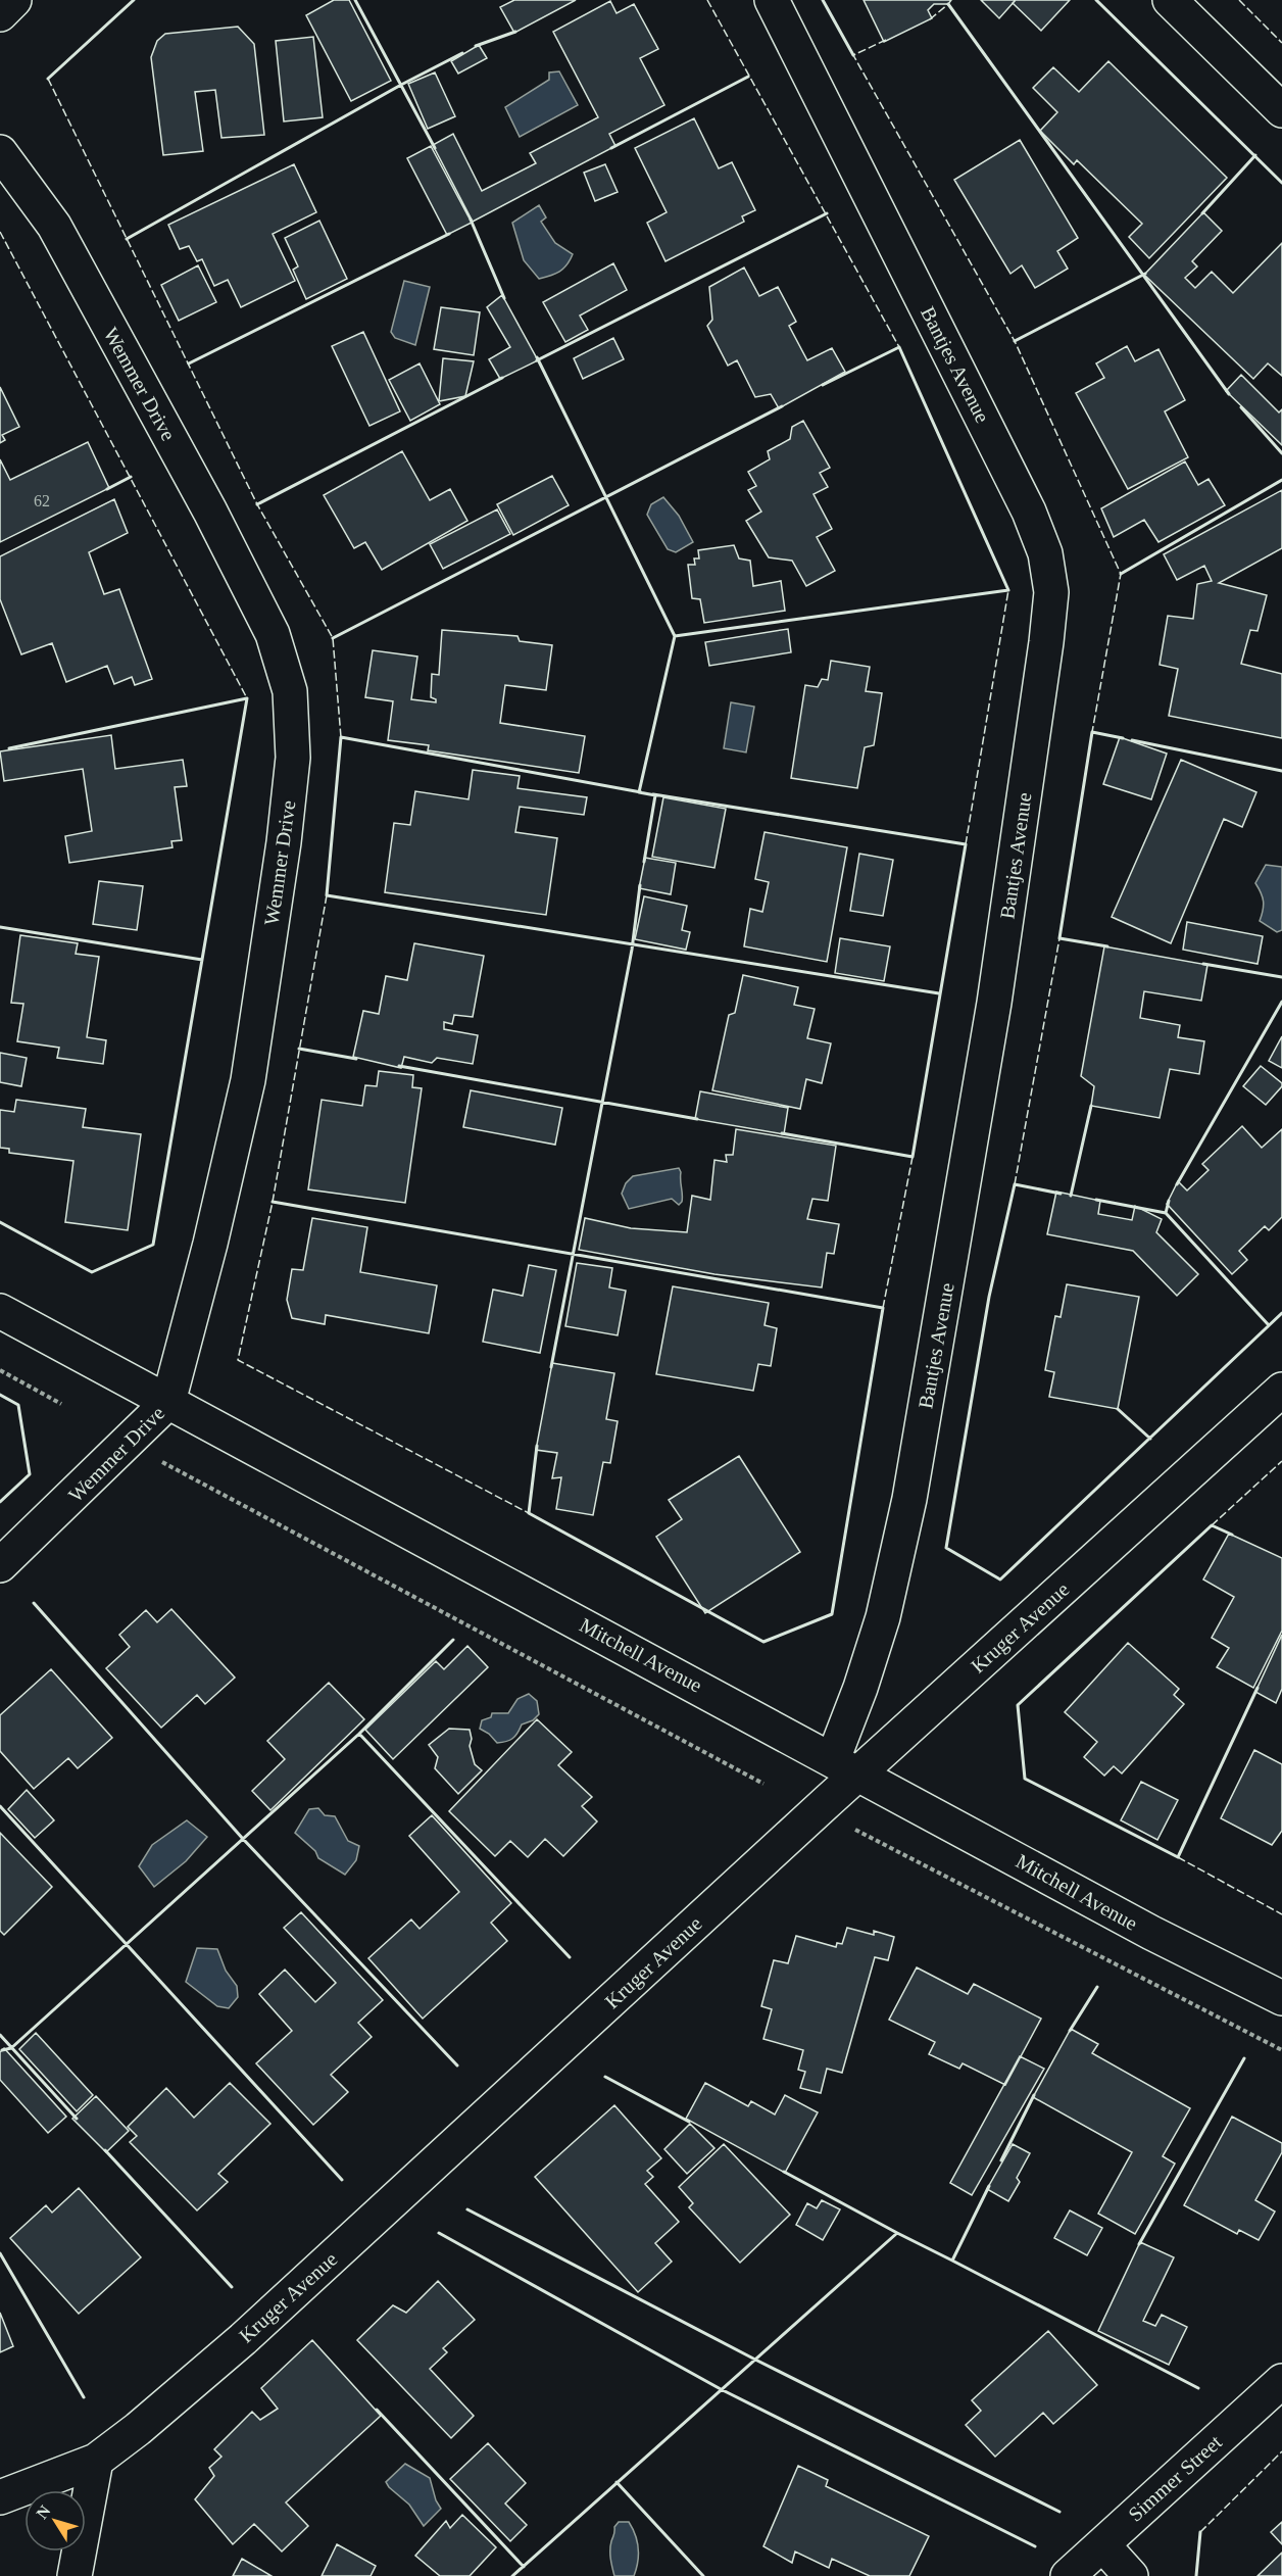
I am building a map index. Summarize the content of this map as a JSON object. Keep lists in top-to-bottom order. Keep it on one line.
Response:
{"streets":{"street":["Bantjes Avenue","Wemmer Drive","Kruger Avenue","Mitchell Avenue","Simmer Street"]},"crossings":[["Bantjes Avenue","Kruger Avenue"],["Bantjes Avenue","Mitchell Avenue"],["Wemmer Drive","Mitchell Avenue"],["Kruger Avenue","Mitchell Avenue"]],"house_numbers":["62"],"north":"top left"}
